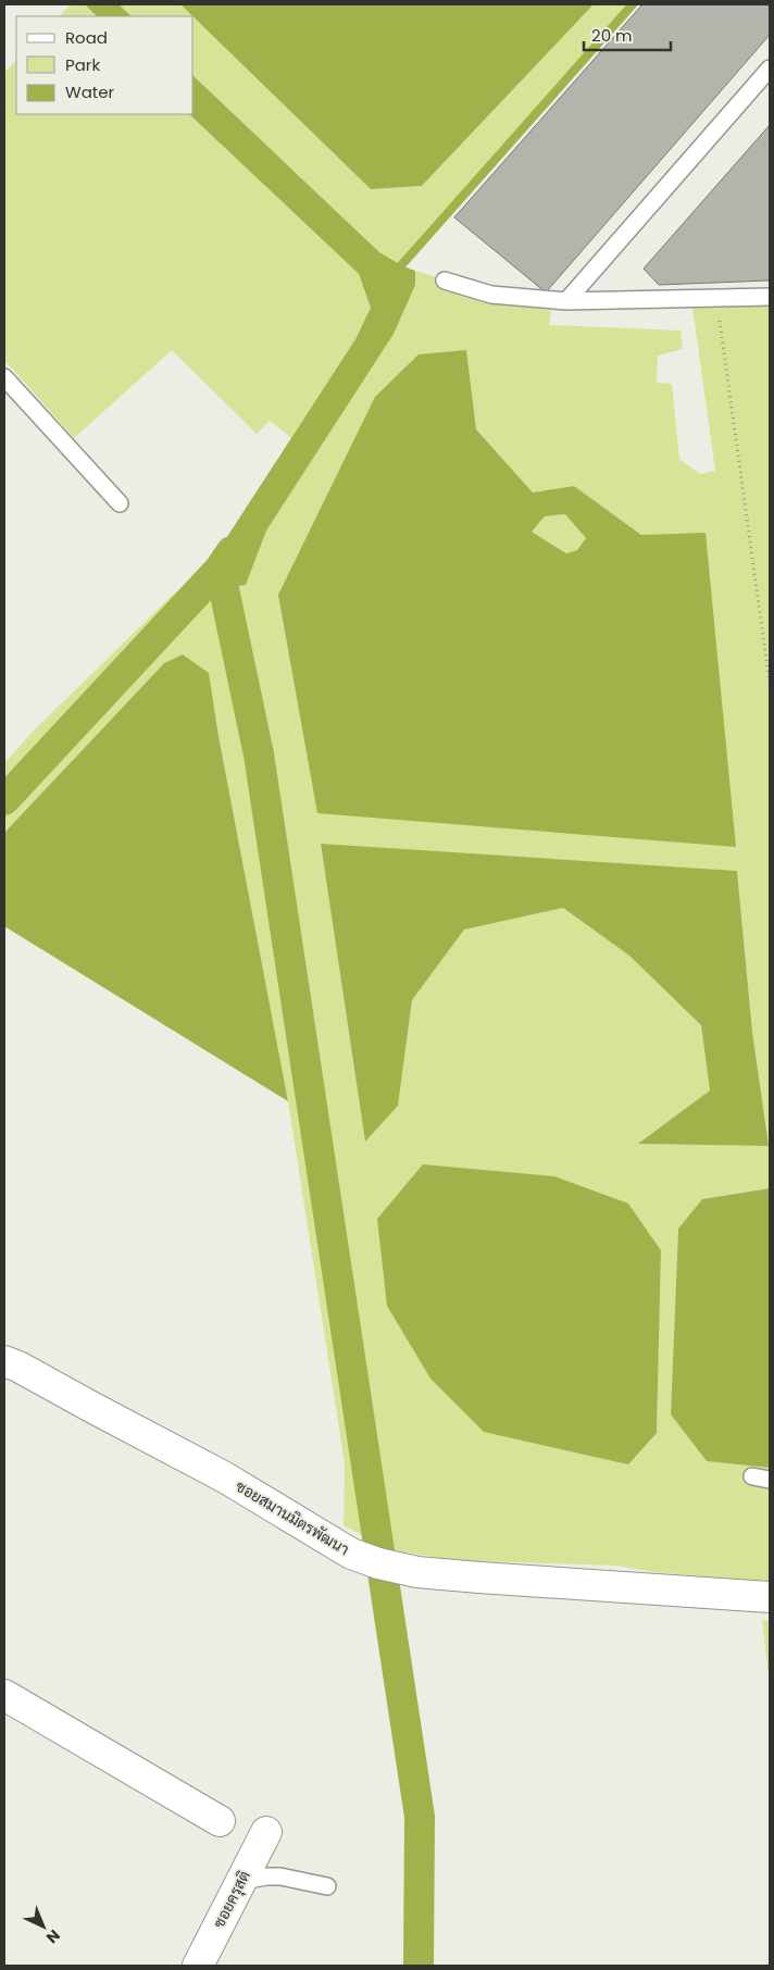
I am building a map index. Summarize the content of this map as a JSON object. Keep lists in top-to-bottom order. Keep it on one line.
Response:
{"streets":{"street":["ซอยสมานมิตรพัฒนา","ซอยครุสติ"]},"legend":["Road","Park","Water"],"scale_bar":"20 m","north":"bottom right"}
